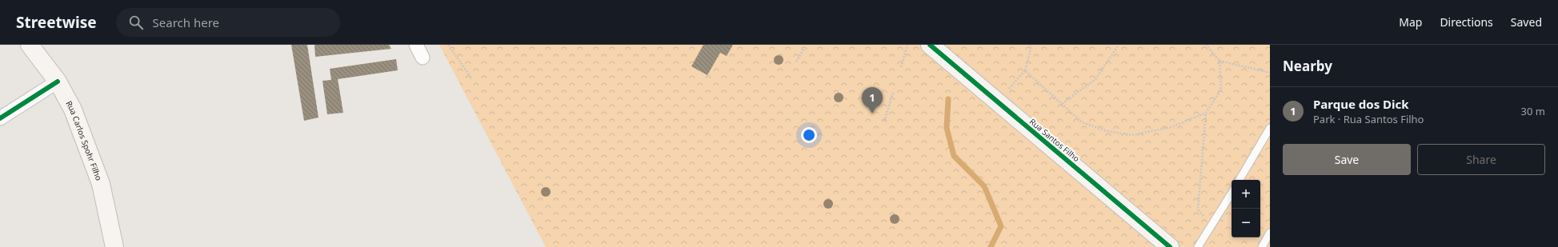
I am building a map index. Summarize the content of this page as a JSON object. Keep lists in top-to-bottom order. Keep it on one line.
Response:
{"streets":{"street":["Rua Santos Filho","Rua Carlos Spohr Filho"]},"page":{"header":"Streetwise","search":"Search here","nav":["Map","Directions","Saved"],"heading":"Nearby","list":[{"mark":"1","name":"Parque dos Dick","note":"Park · Rua Santos Filho","value":"30 m"}],"pins":"1","buttons":["Save","Share"],"map_buttons":["+","−"]}}
